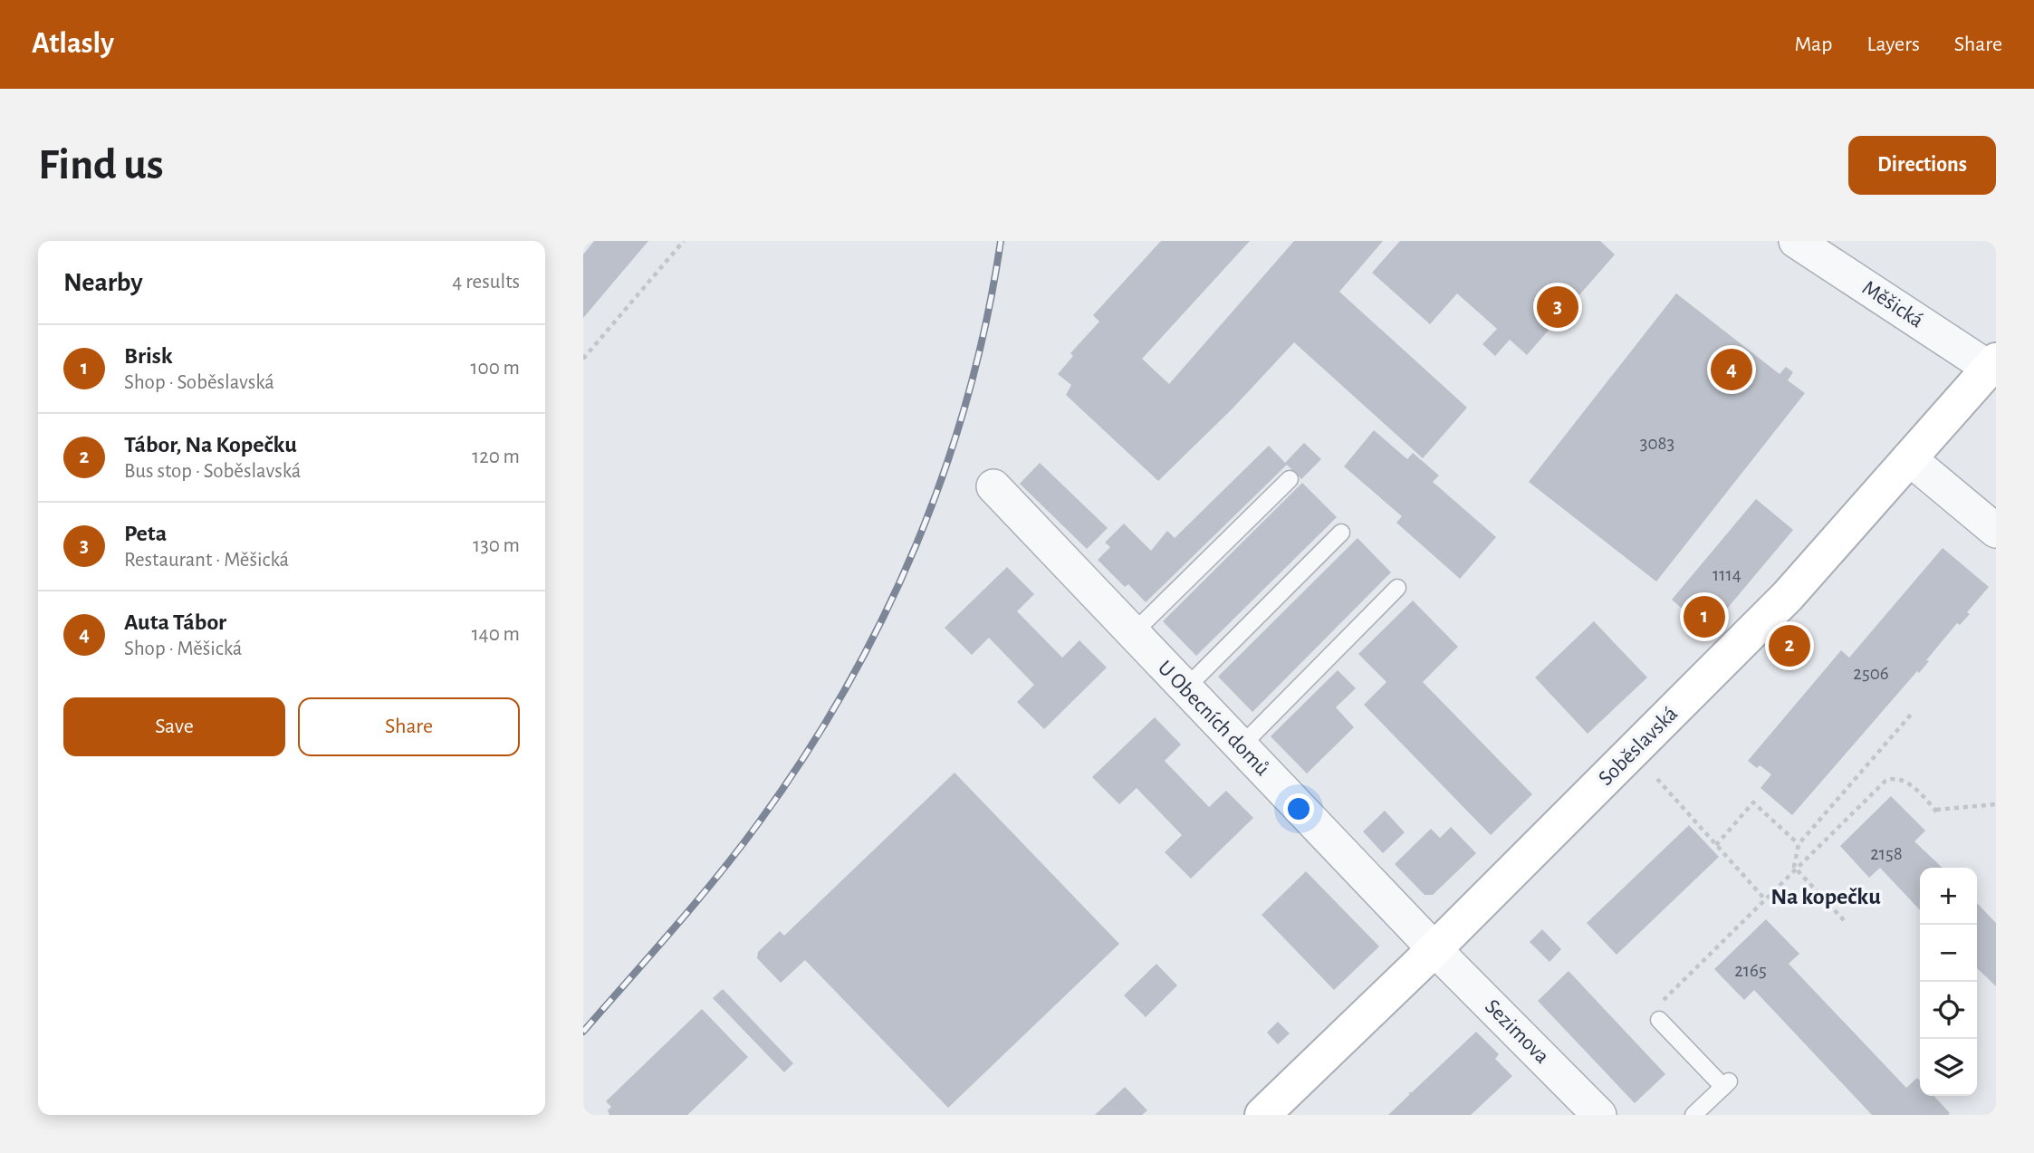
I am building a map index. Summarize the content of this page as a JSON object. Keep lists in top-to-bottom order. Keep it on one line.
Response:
{"streets":{"main road":["Soběslavská"],"street":["Měšická","U Obecních domů","Sezimova"]},"crossings":[["Měšická","Soběslavská"],["U Obecních domů","Soběslavská"],["U Obecních domů","Sezimova"],["Soběslavská","Sezimova"]],"districts":["Na kopečku"],"house_numbers":["3083","1114","2506","2158","2165"],"page":{"header":"Atlasly","nav":["Map","Layers","Share"],"buttons":["Directions",["Save","Share"]],"title":"Find us","heading":["Nearby","4 results"],"pins":["3","4","1","2"],"list":[{"mark":"1","name":"Brisk","note":"Shop · Soběslavská","value":"100 m"},{"mark":"2","name":"Tábor, Na Kopečku","note":"Bus stop · Soběslavská","value":"120 m"},{"mark":"3","name":"Peta","note":"Restaurant · Měšická","value":"130 m"},{"mark":"4","name":"Auta Tábor","note":"Shop · Měšická","value":"140 m"}],"map_buttons":["+","−"]}}
